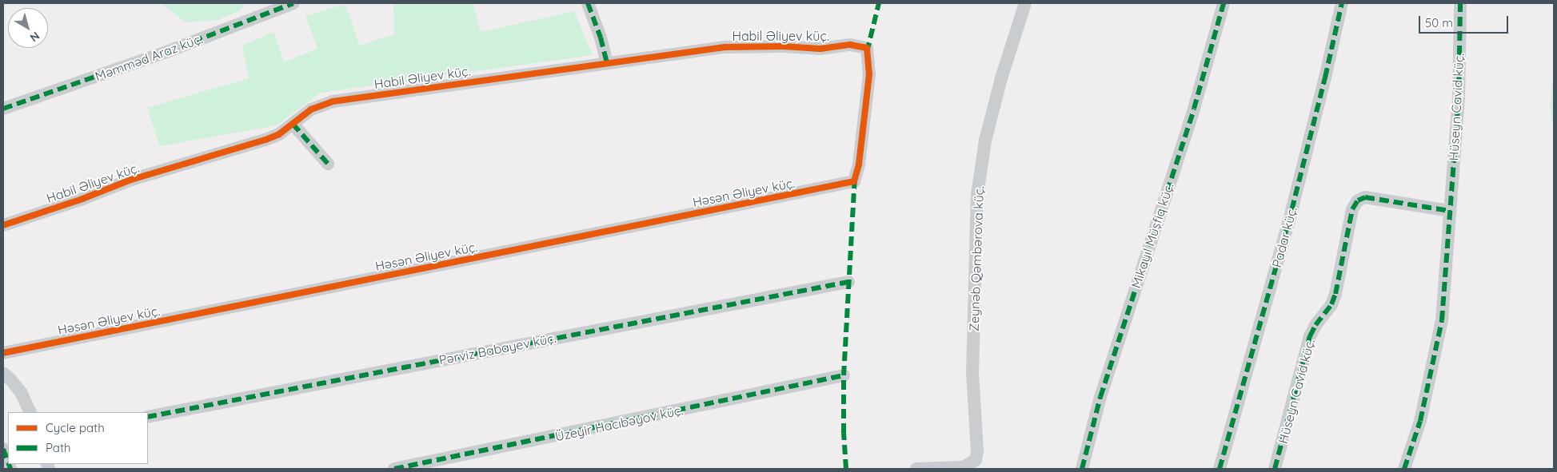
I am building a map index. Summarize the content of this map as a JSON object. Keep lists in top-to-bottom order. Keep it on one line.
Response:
{"streets":{"street":["Habil Əliyev küç.","Məmməd Araz küç.","Hüseyn Cavid küç.","Həsən Əliyev küç.","Mikayıl Müşfiq küç.","Padar küç.","Zeynəb Qəmbərova küç.","Pərviz Babayev küç.","Üzeyir Hacıbəyov küç."]},"crossings":[["Habil Əliyev küç.","Həsən Əliyev küç."]],"legend":["Cycle path","Path"],"scale_bar":"50 m","north":"bottom right"}
